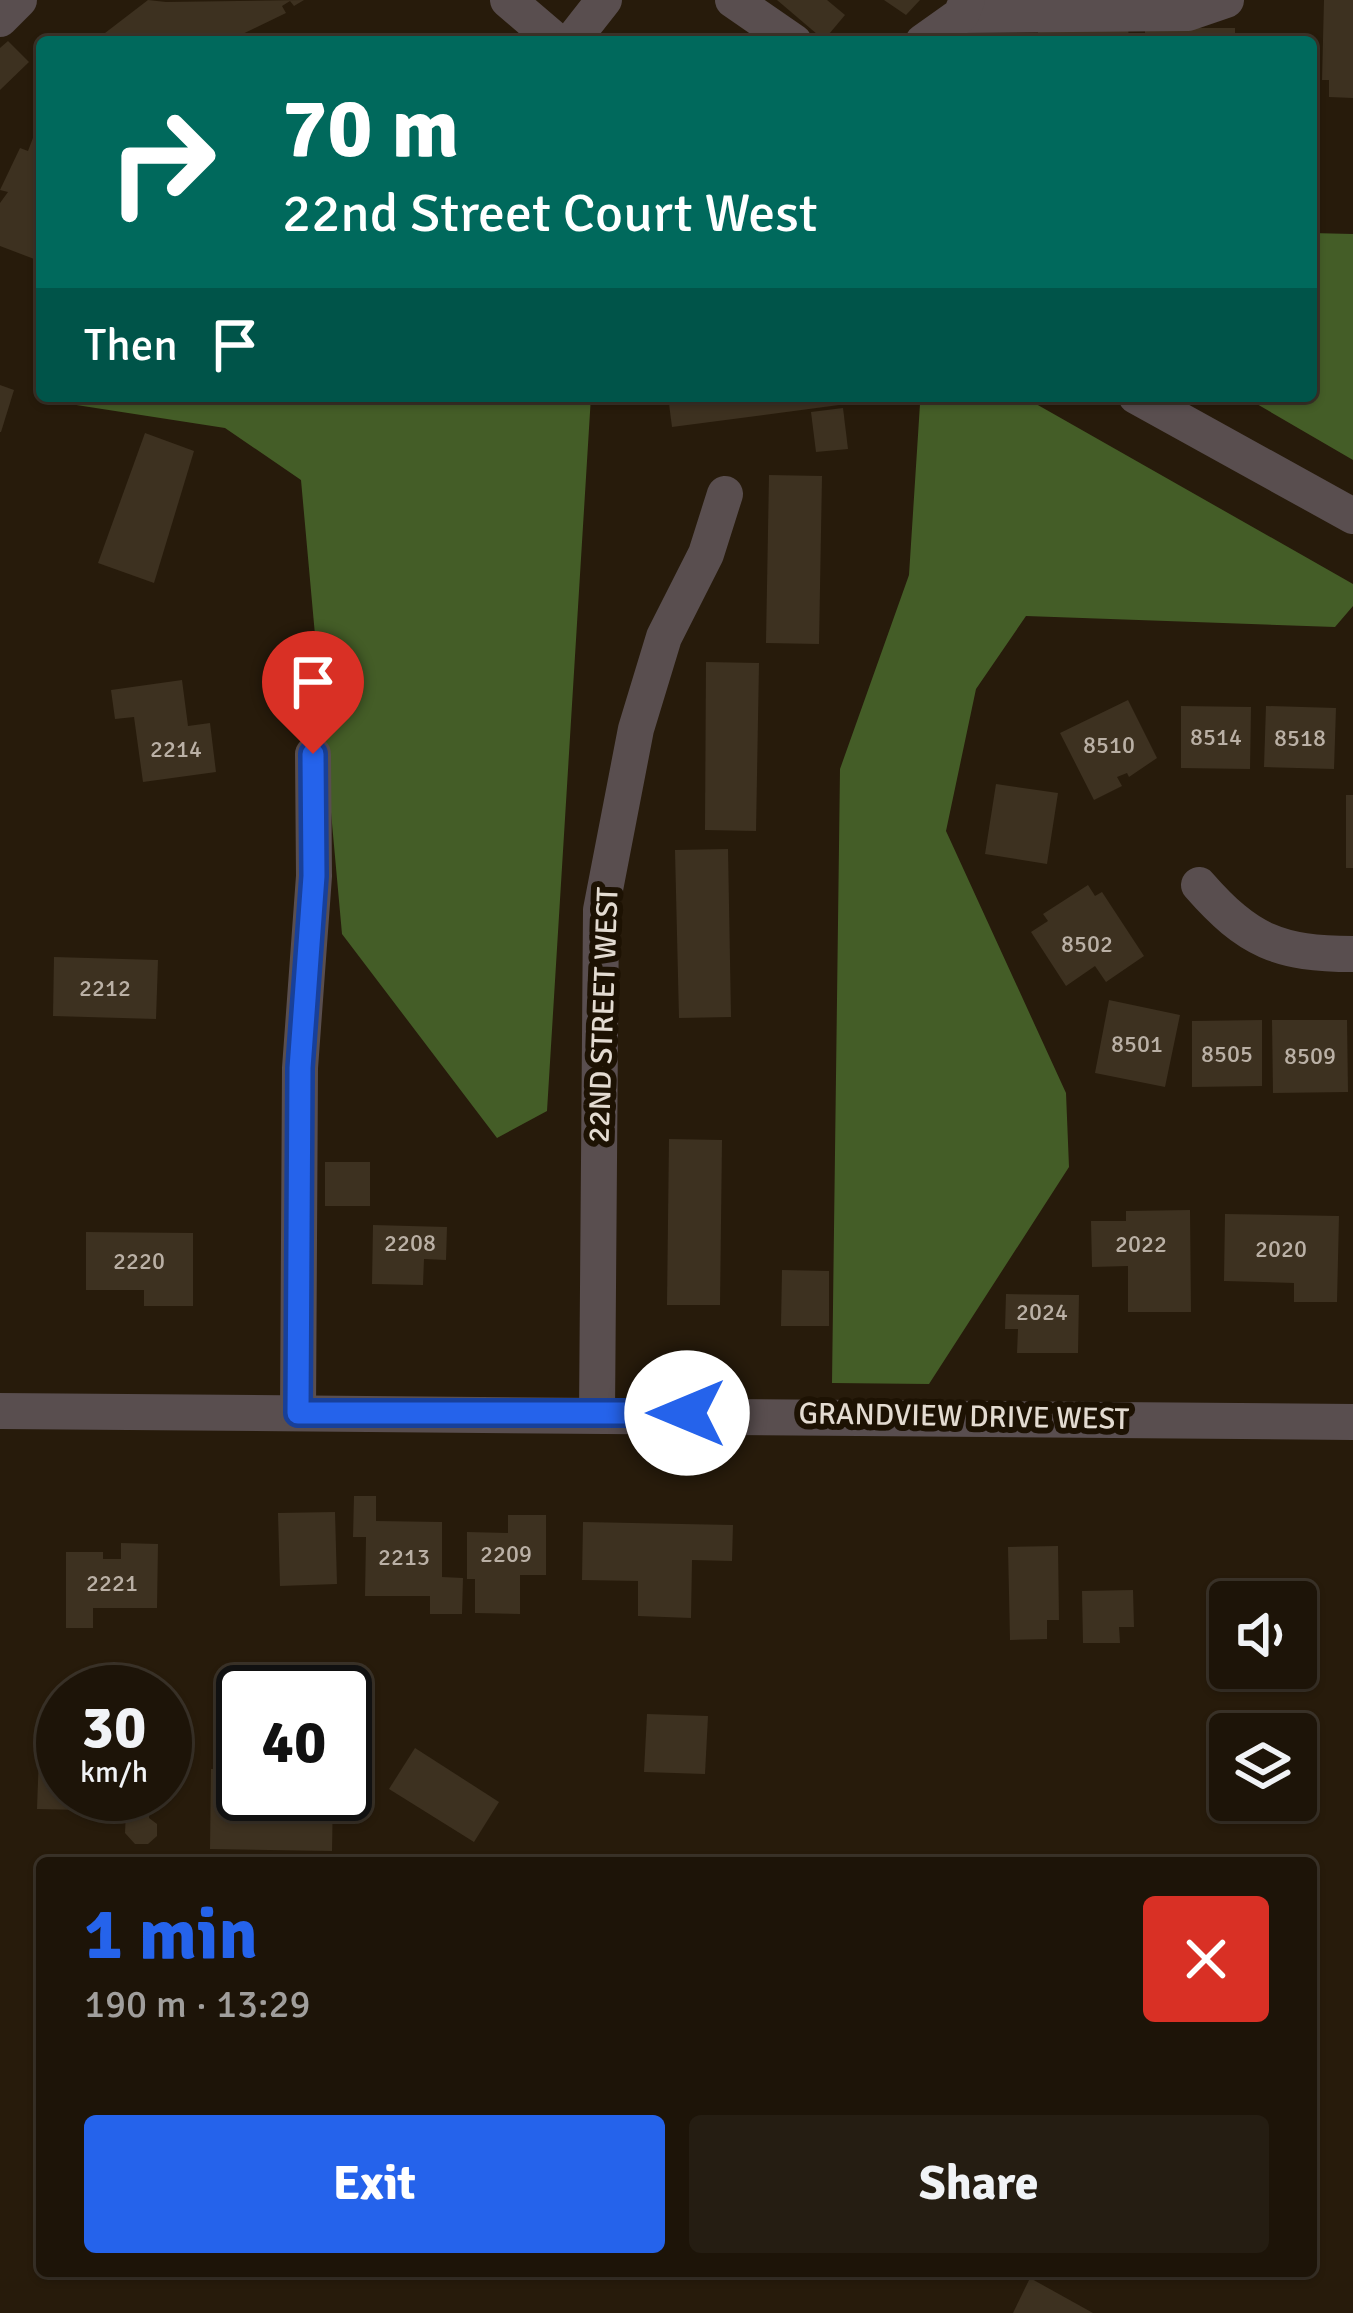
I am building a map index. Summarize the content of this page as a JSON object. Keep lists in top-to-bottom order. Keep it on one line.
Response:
{"streets":{"street":["22ND STREET WEST","GRANDVIEW DRIVE WEST"]},"crossings":[["22ND STREET WEST","GRANDVIEW DRIVE WEST"]],"house_numbers":["8514","8518","8510","2214","8502","2212","8501","8505","8509","2208","2022","2020","2220","2024","2209","2213","2221"],"page":{"turn":["70 m","22nd Street Court West"],"then":"Then","speed":"30 km/h","limit":"40","heading":["1 min","190 m · 13:29"],"buttons":["Exit","Share"]}}
